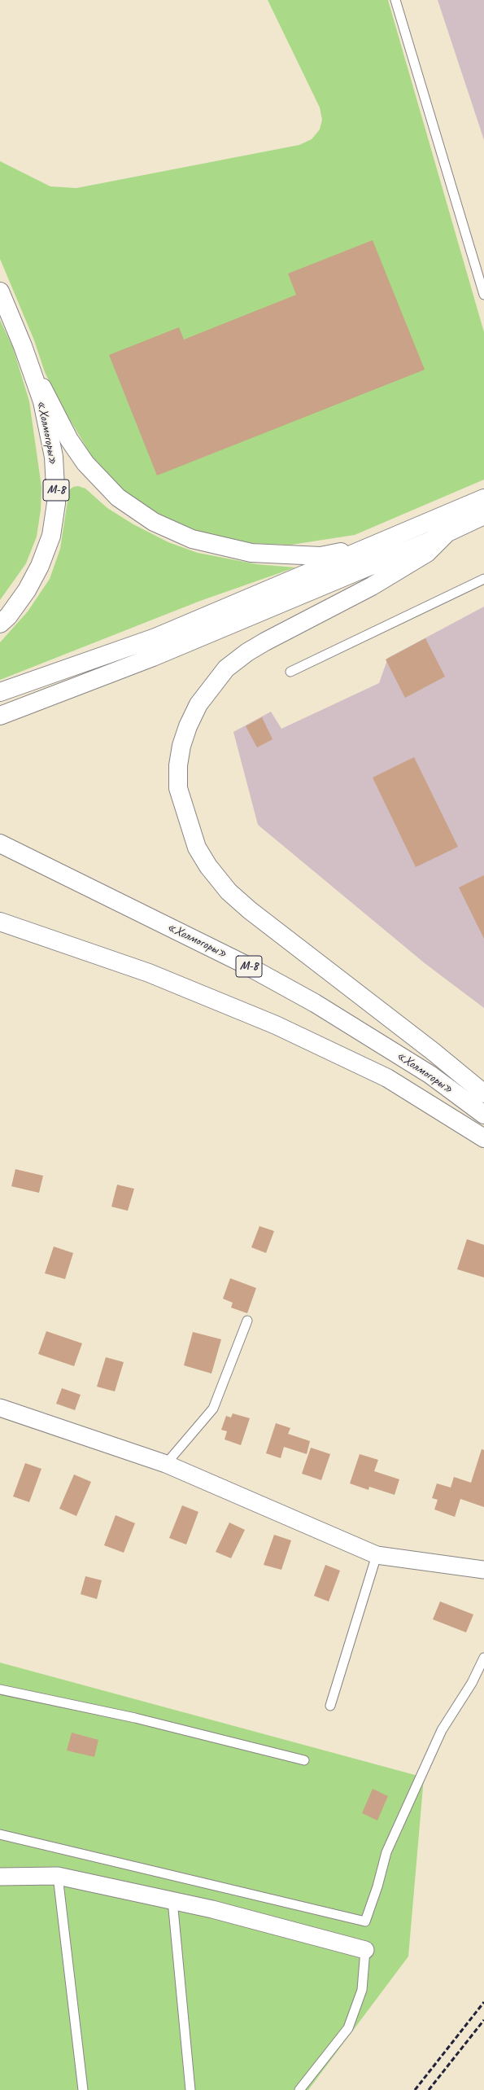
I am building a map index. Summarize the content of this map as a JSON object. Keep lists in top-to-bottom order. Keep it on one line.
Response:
{"streets":{"main road":["«Холмогоры»","М-8"]},"crossings":[["«Холмогоры»","М-8"]]}
